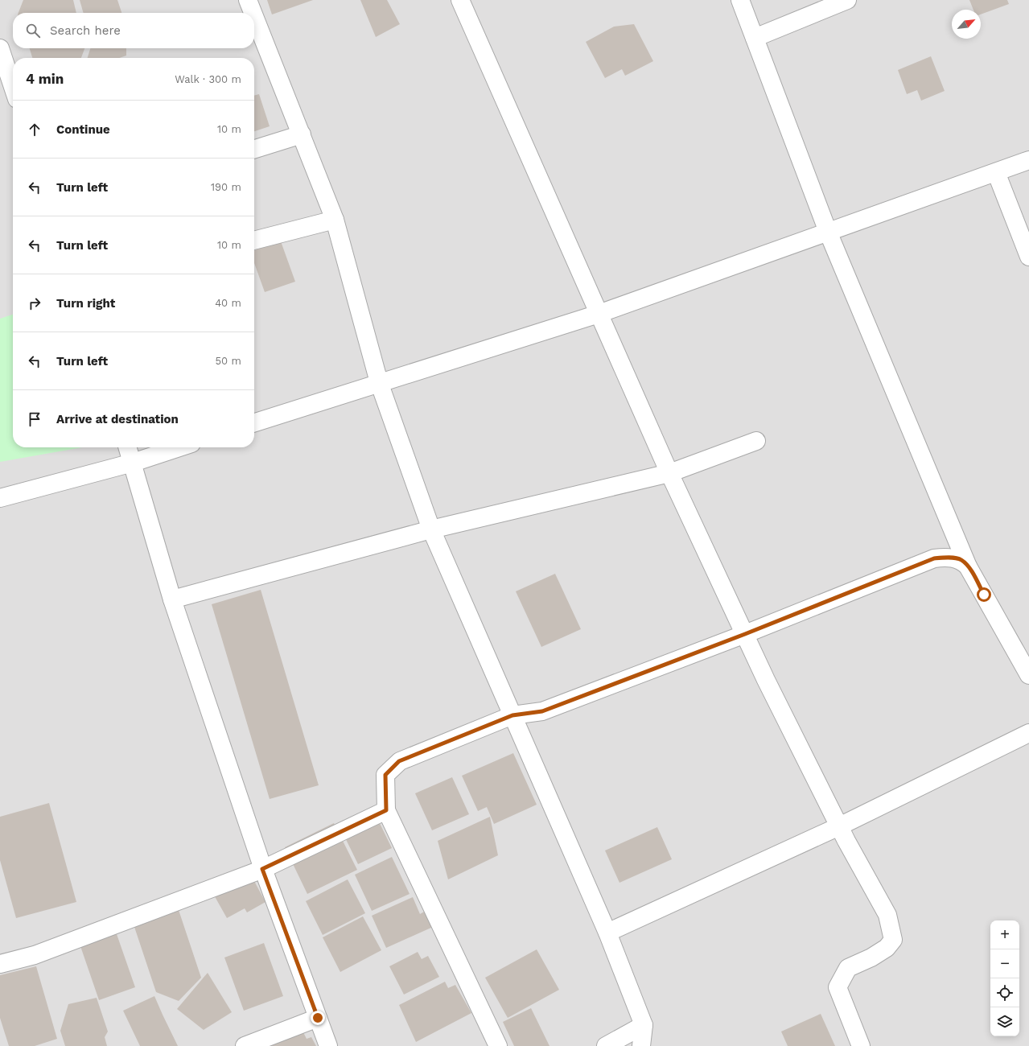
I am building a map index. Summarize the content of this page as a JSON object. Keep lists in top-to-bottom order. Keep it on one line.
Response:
{"north":"top right","page":{"search":"Search here","heading":["4 min","Walk · 300 m"],"list":[["Continue","10 m"],["Turn left","190 m"],["Turn left","10 m"],["Turn right","40 m"],["Turn left","50 m"],"Arrive at destination"],"map_buttons":["+","−"]}}
